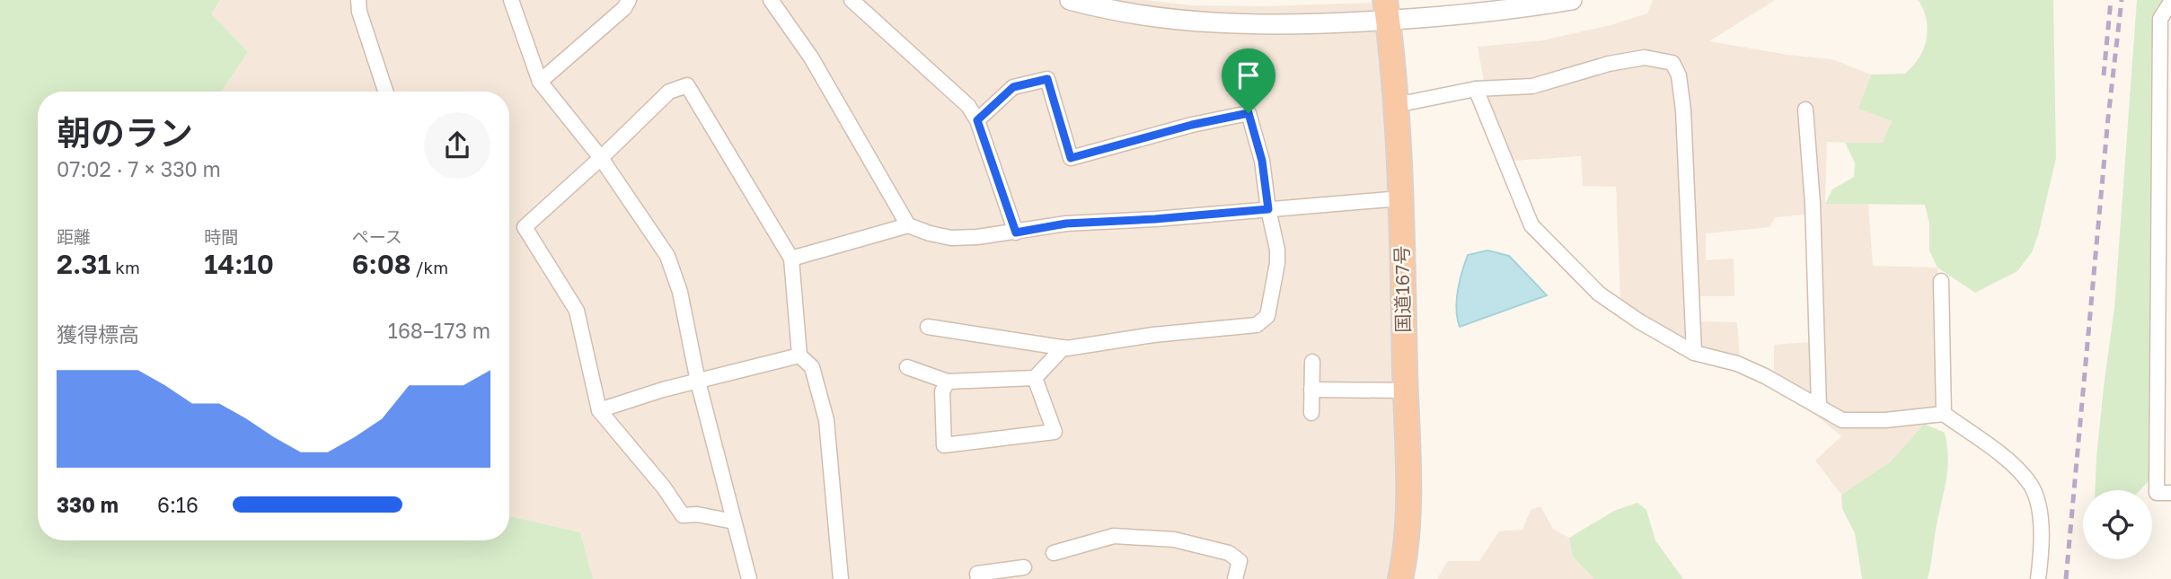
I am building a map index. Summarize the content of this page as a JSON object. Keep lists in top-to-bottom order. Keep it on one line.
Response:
{"streets":{"highway":["国道167号"]},"page":{"heading":["朝のラン","07:02 · 7 × 330 m"],"stats":[["距離","2.31 km"],["時間","14:10"],["ペース","6:08 /km"]],"chart":["獲得標高","168–173 m"],"list":[{"name":"330 m","note":"6:16"}]}}
